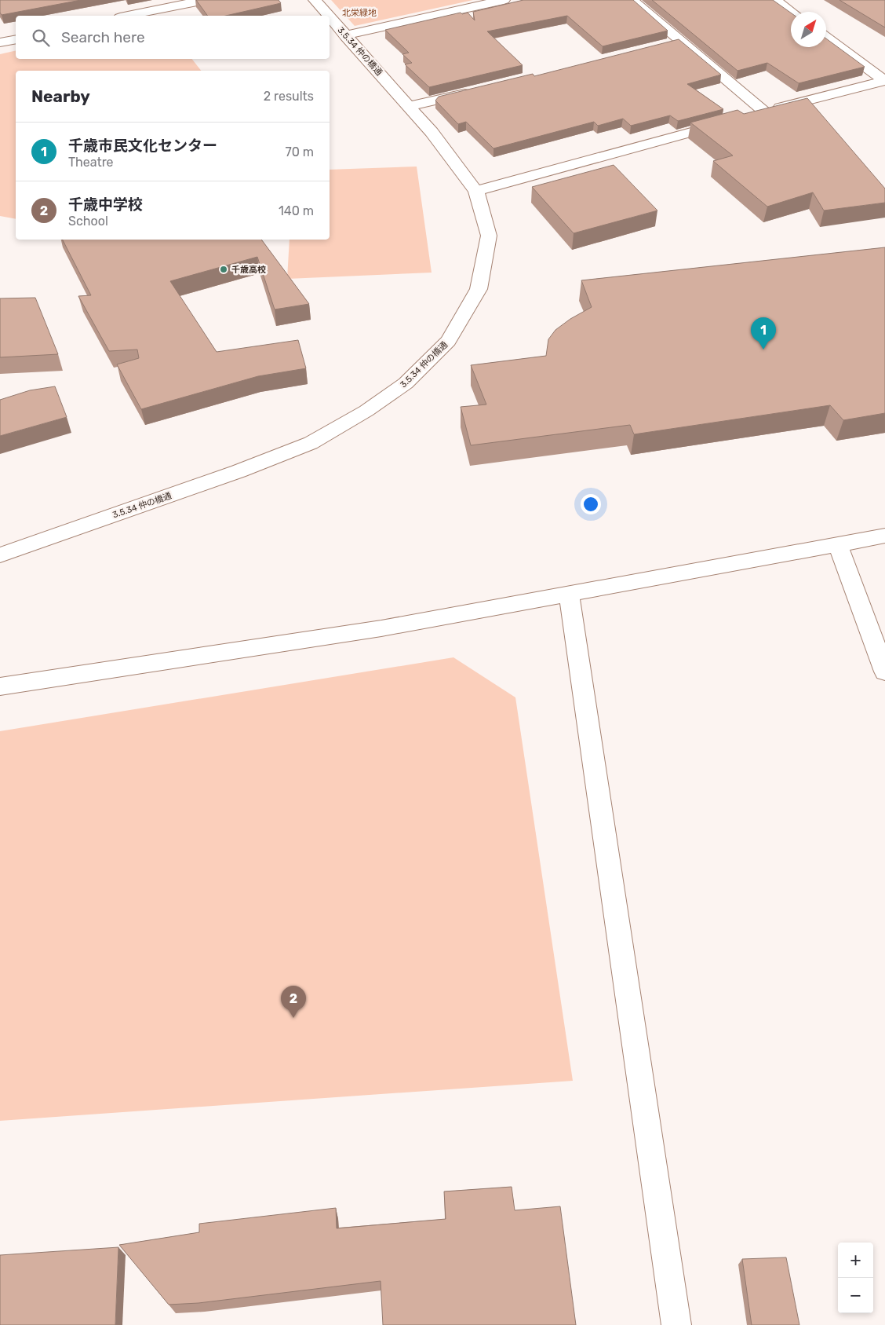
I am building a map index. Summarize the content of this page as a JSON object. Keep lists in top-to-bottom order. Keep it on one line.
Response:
{"streets":{"street":["3.5.34 仲の橋通"]},"parks":["北栄緑地"],"places":["千歳高校"],"north":"top right","page":{"search":"Search here","heading":["Nearby","2 results"],"list":[{"mark":"1","name":"千歳市民文化センター","note":"Theatre","value":"70 m"},{"mark":"2","name":"千歳中学校","note":"School","value":"140 m"}],"pins":["1","2"],"map_buttons":["+","−"]}}
